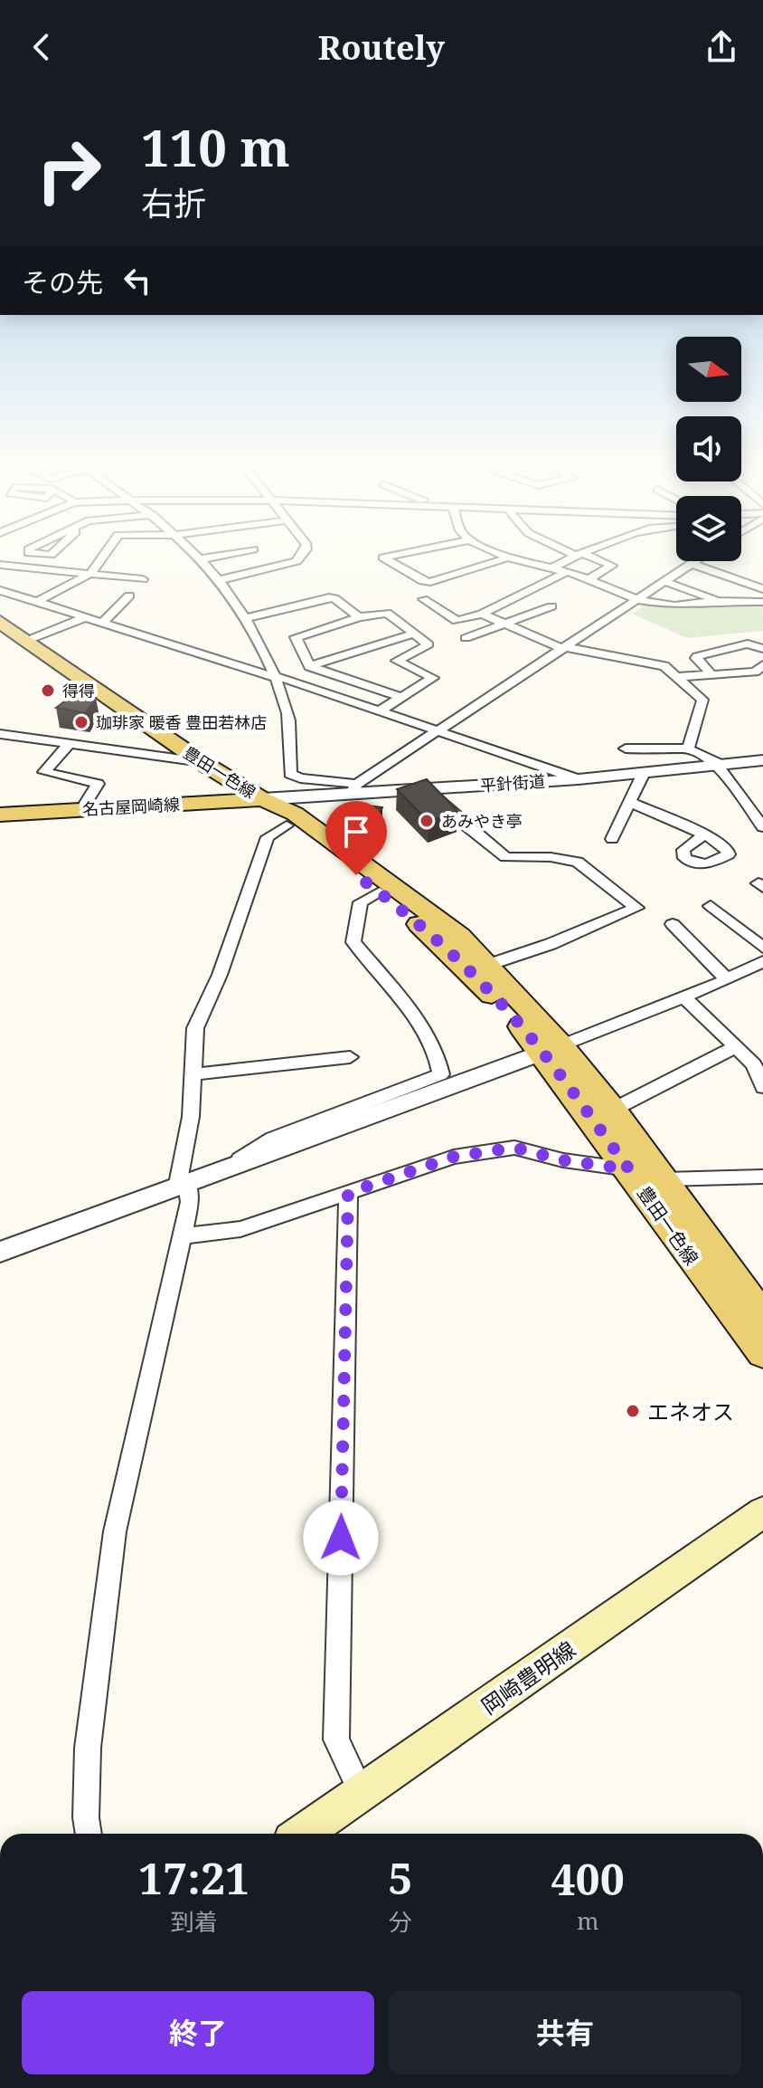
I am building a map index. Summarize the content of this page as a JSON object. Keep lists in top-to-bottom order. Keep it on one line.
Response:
{"streets":{"main road":["豊田一色線","名古屋岡崎線","岡崎豊明線"],"street":["平針街道"]},"crossings":[["豊田一色線","平針街道"],["豊田一色線","名古屋岡崎線"],["平針街道","名古屋岡崎線"]],"places":["得得","珈琲家 暖香 豊田若林店","あみやき亭","エネオス"],"north":"right","page":{"header":"Routely","turn":["110 m","右折"],"then":"その先","eta":["17:21","到着","5","分","400","m"],"buttons":["終了","共有"]}}
